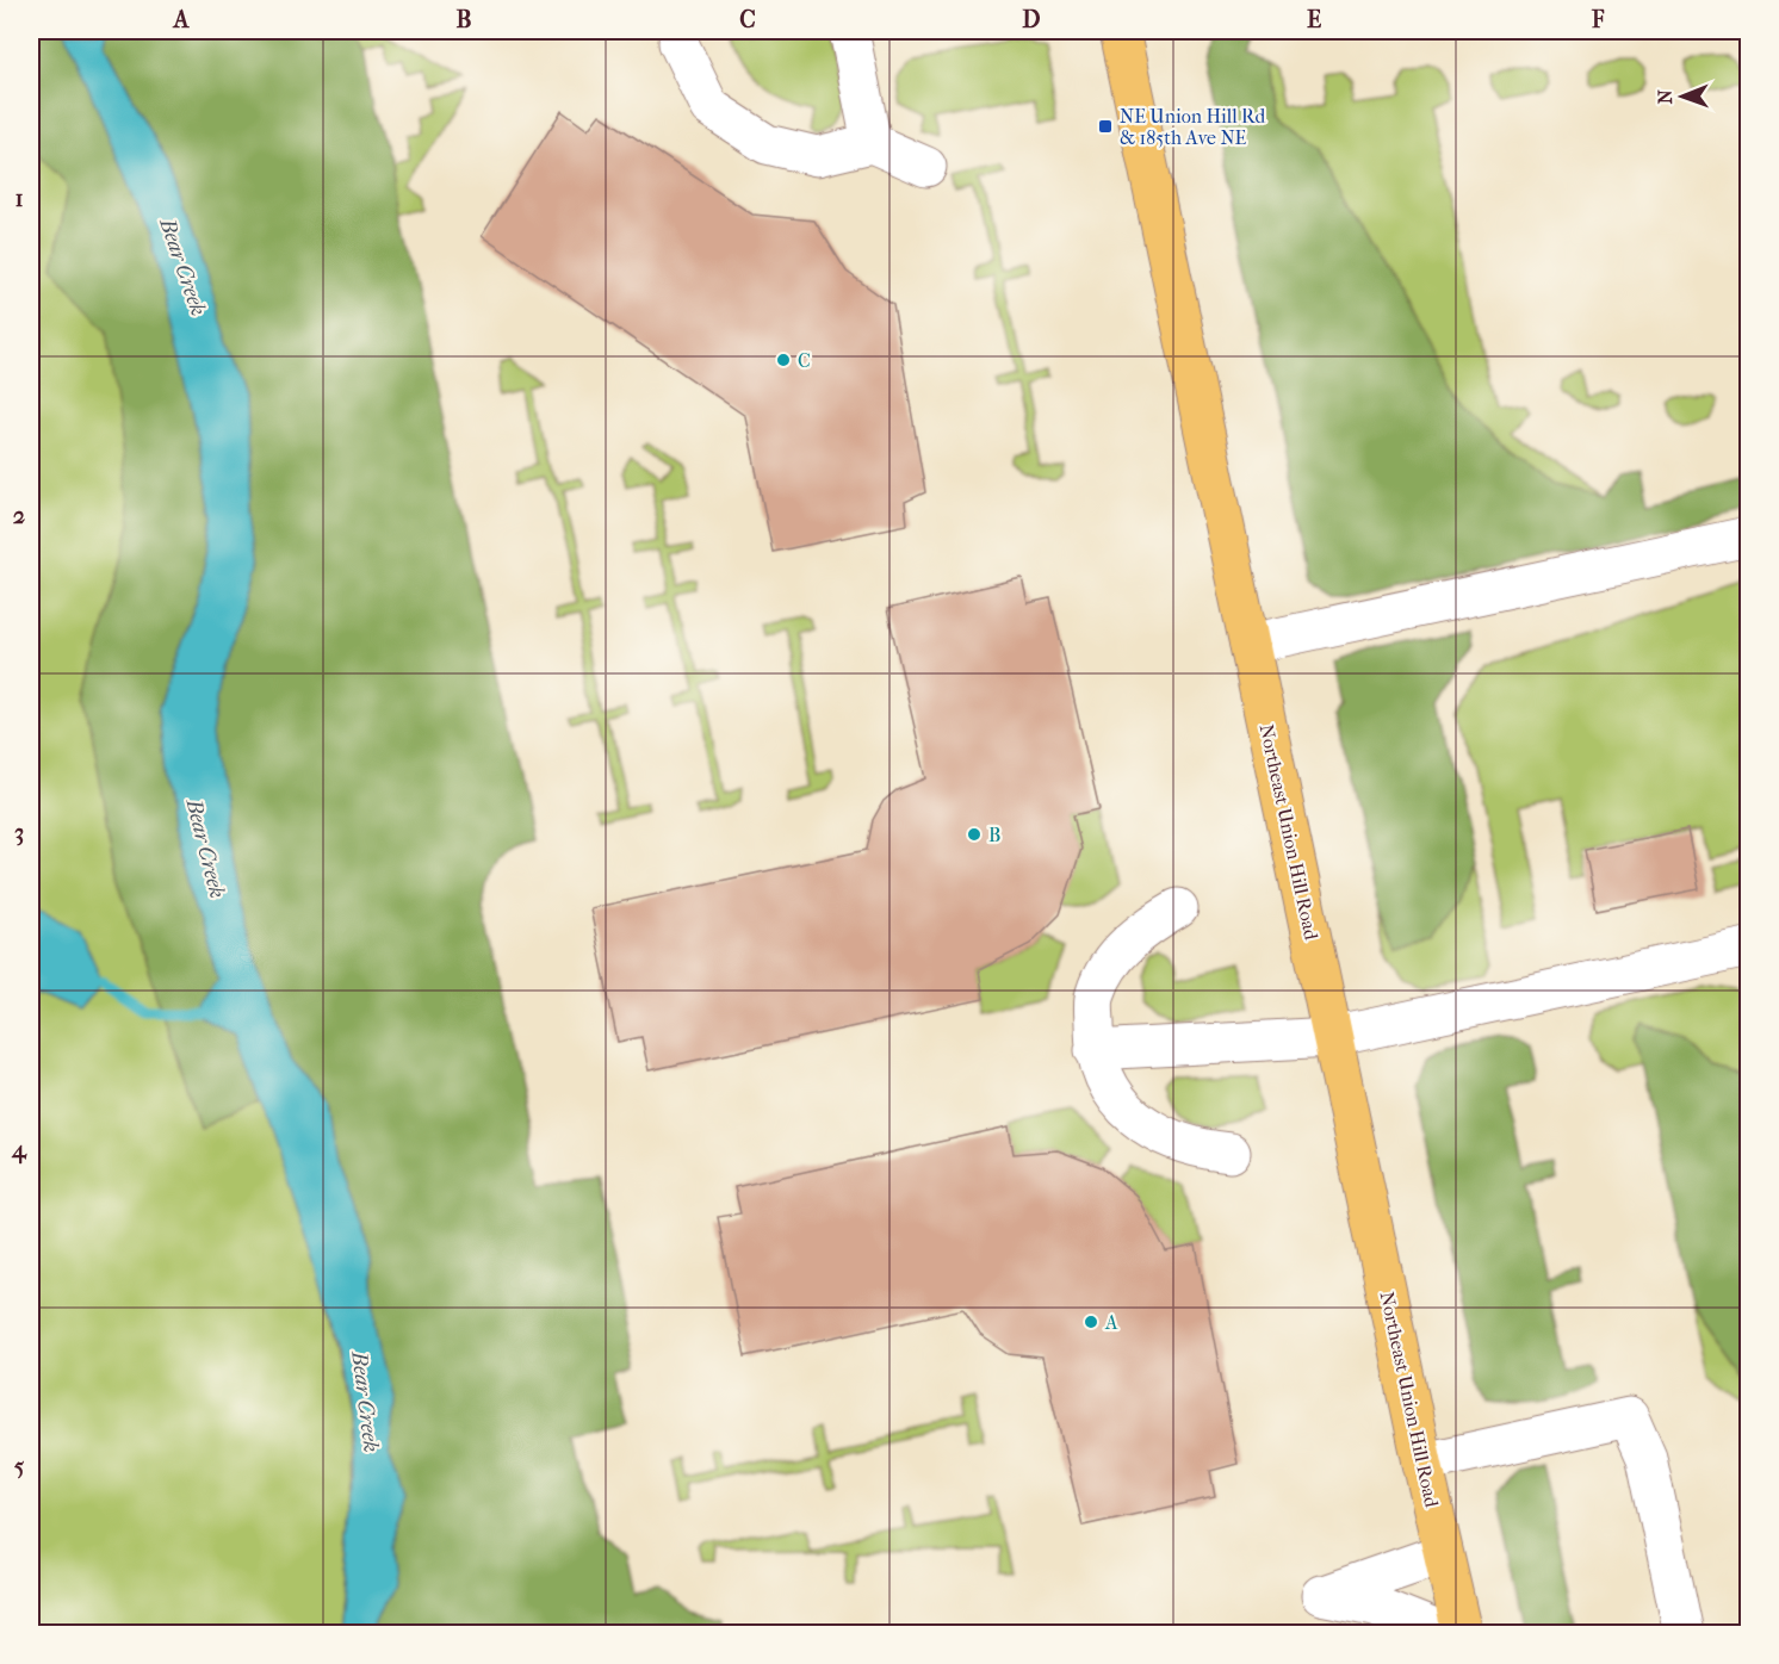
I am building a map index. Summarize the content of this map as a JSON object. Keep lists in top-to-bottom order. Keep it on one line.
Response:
{"streets":{"main road":["Northeast Union Hill Road"]},"water":["Bear Creek"],"places":{"transit":["NE Union Hill Rd & 185th Ave NE"],"other":["C","B","A"]},"north":"left","grid":{"columns":["A","B","C","D","E","F"],"rows":["1","2","3","4","5"]}}
